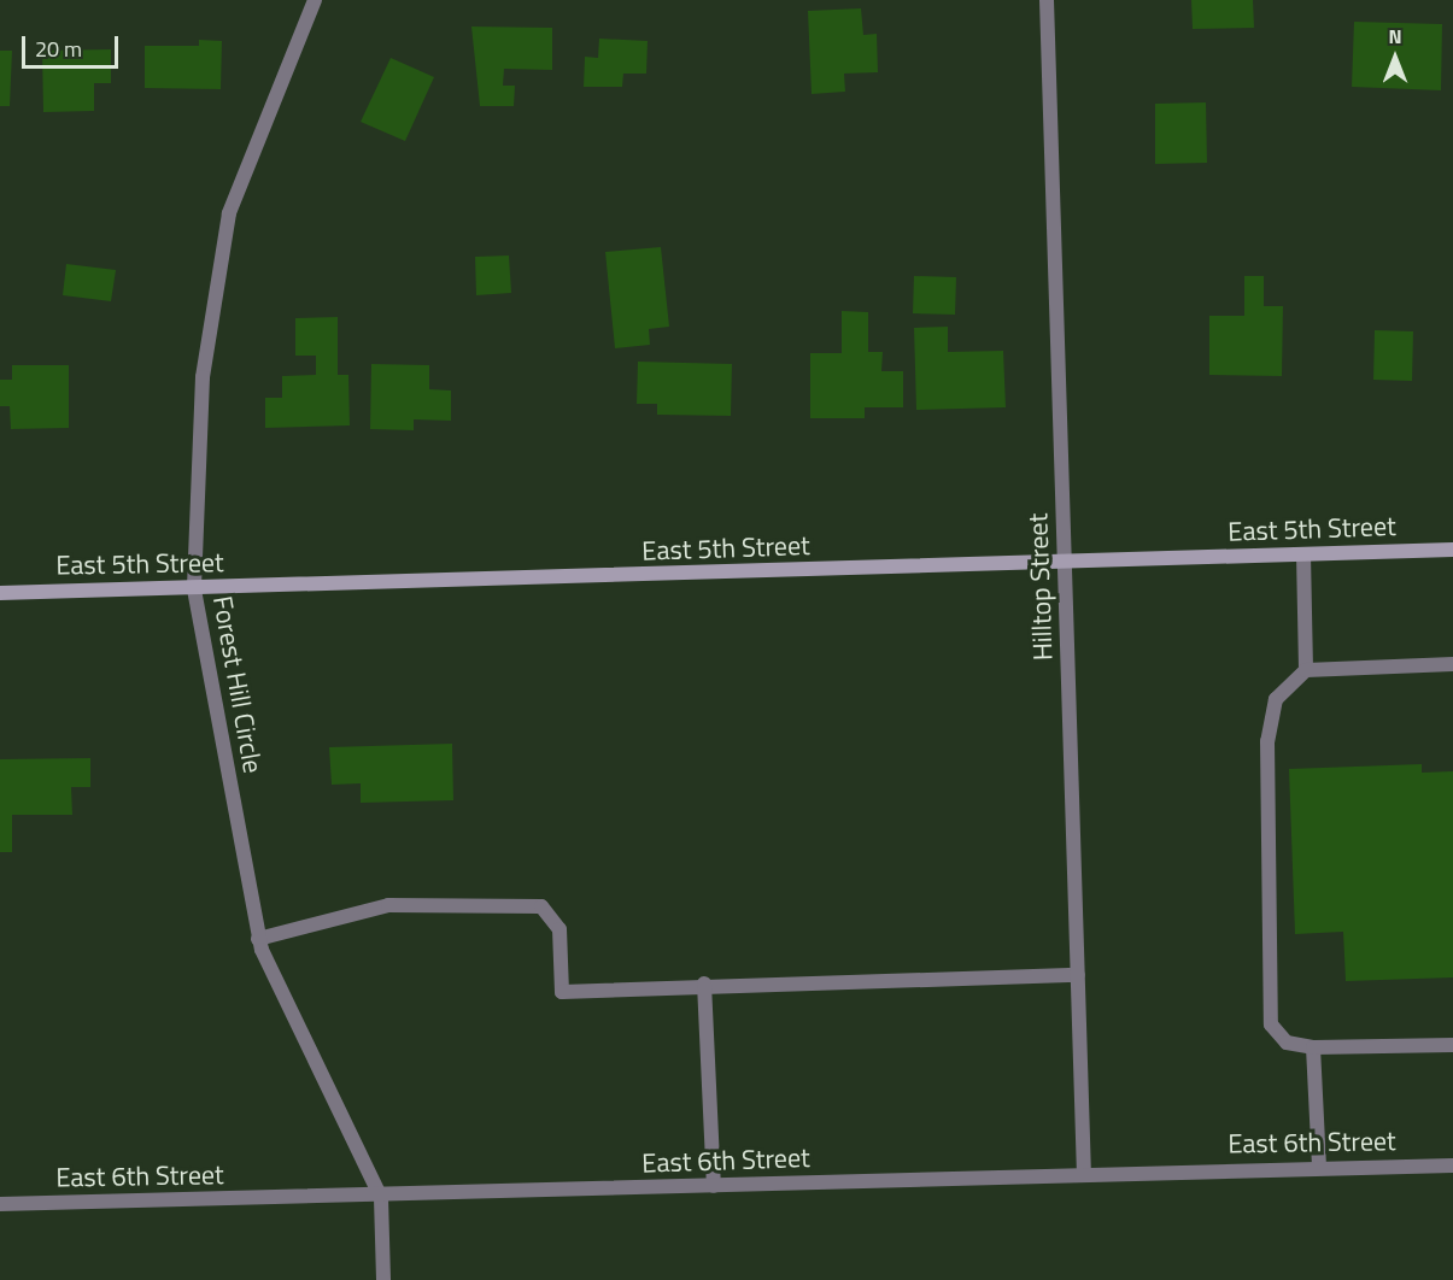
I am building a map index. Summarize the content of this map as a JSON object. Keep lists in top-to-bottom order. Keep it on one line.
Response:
{"streets":{"main road":["East 5th Street"],"street":["Hilltop Street","Forest Hill Circle","East 6th Street"]},"crossings":[["East 5th Street","Hilltop Street"],["East 5th Street","Forest Hill Circle"],["Hilltop Street","East 6th Street"],["Forest Hill Circle","East 6th Street"]],"scale_bar":"20 m","north":"top"}
